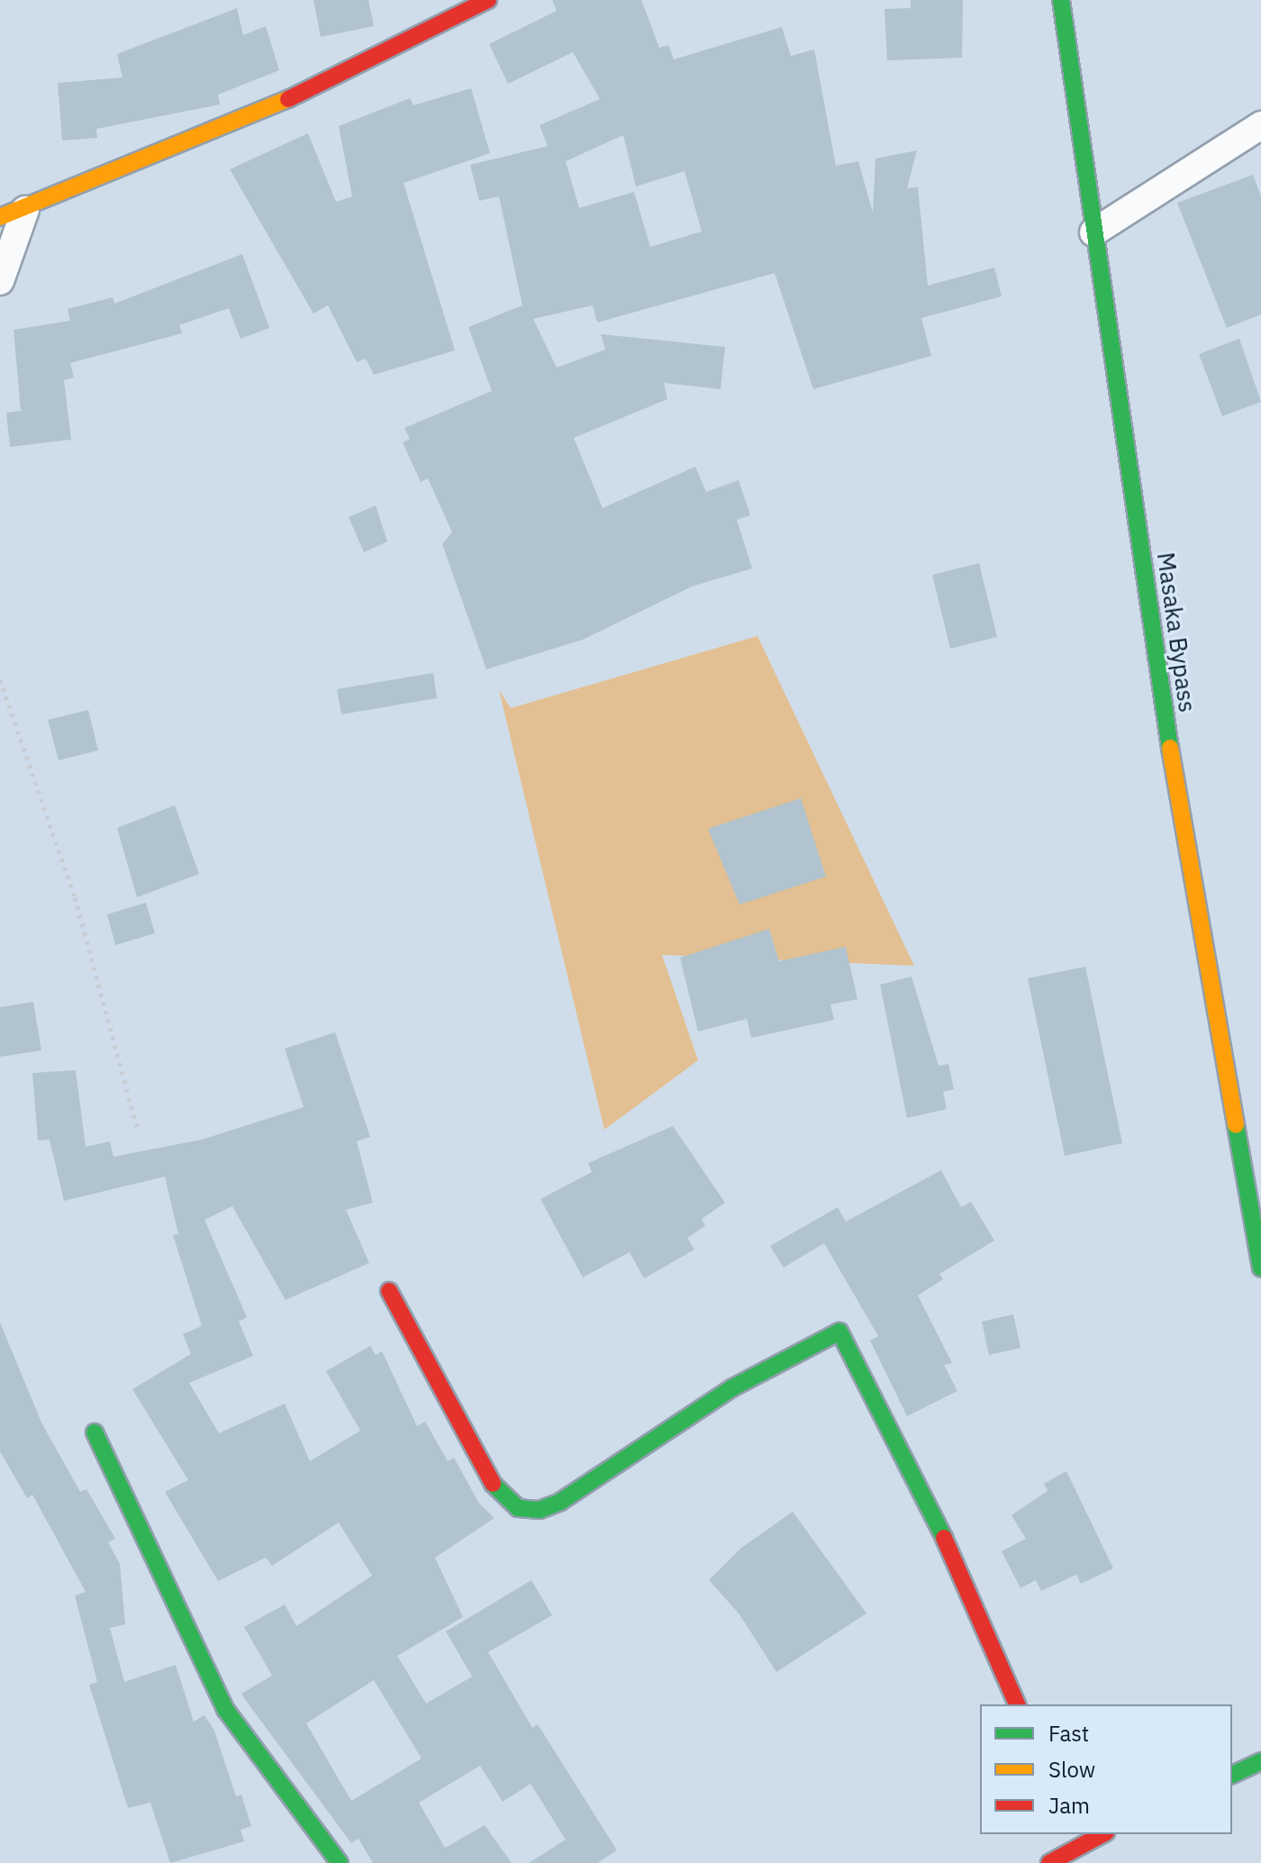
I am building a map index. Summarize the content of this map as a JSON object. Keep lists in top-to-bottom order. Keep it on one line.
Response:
{"streets":{"main road":["Masaka Bypass"]},"legend":["Fast","Slow","Jam"]}
